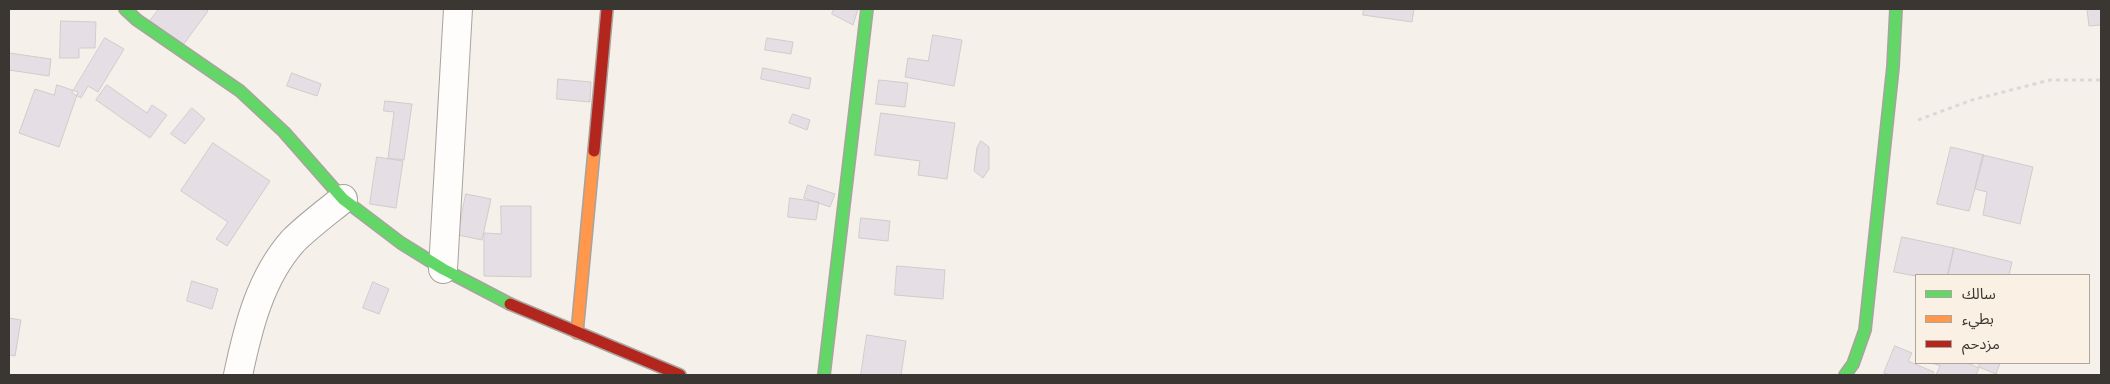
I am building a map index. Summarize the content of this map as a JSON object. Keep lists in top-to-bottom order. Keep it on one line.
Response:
{"legend":["سالك","بطيء","مزدحم"]}
